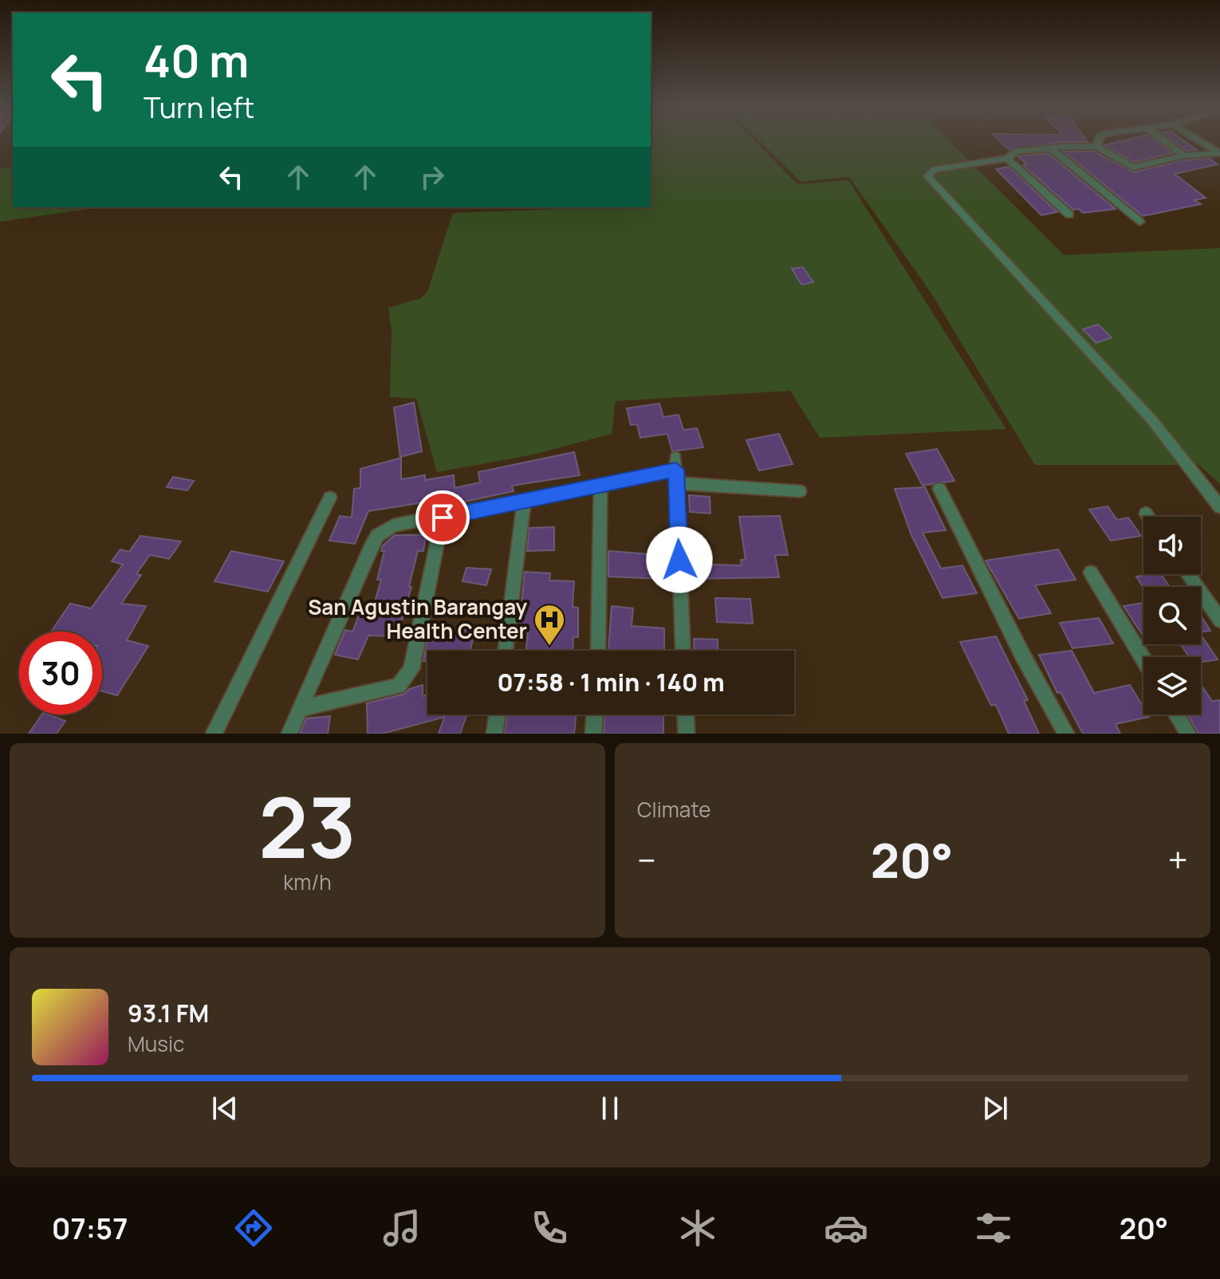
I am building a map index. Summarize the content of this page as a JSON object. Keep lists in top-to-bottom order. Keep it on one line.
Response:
{"places":{"hospital":["San Agustin Barangay Health Center"]},"page":{"turn":["40 m","Turn left"],"limit":"30","trip":"07:58 · 1 min · 140 m","tile":[["23","km/h"],"Climate"],"heat":["−","20°","+"],"song":["93.1 FM","Music"],"tabs":["07:57","20°"]}}
